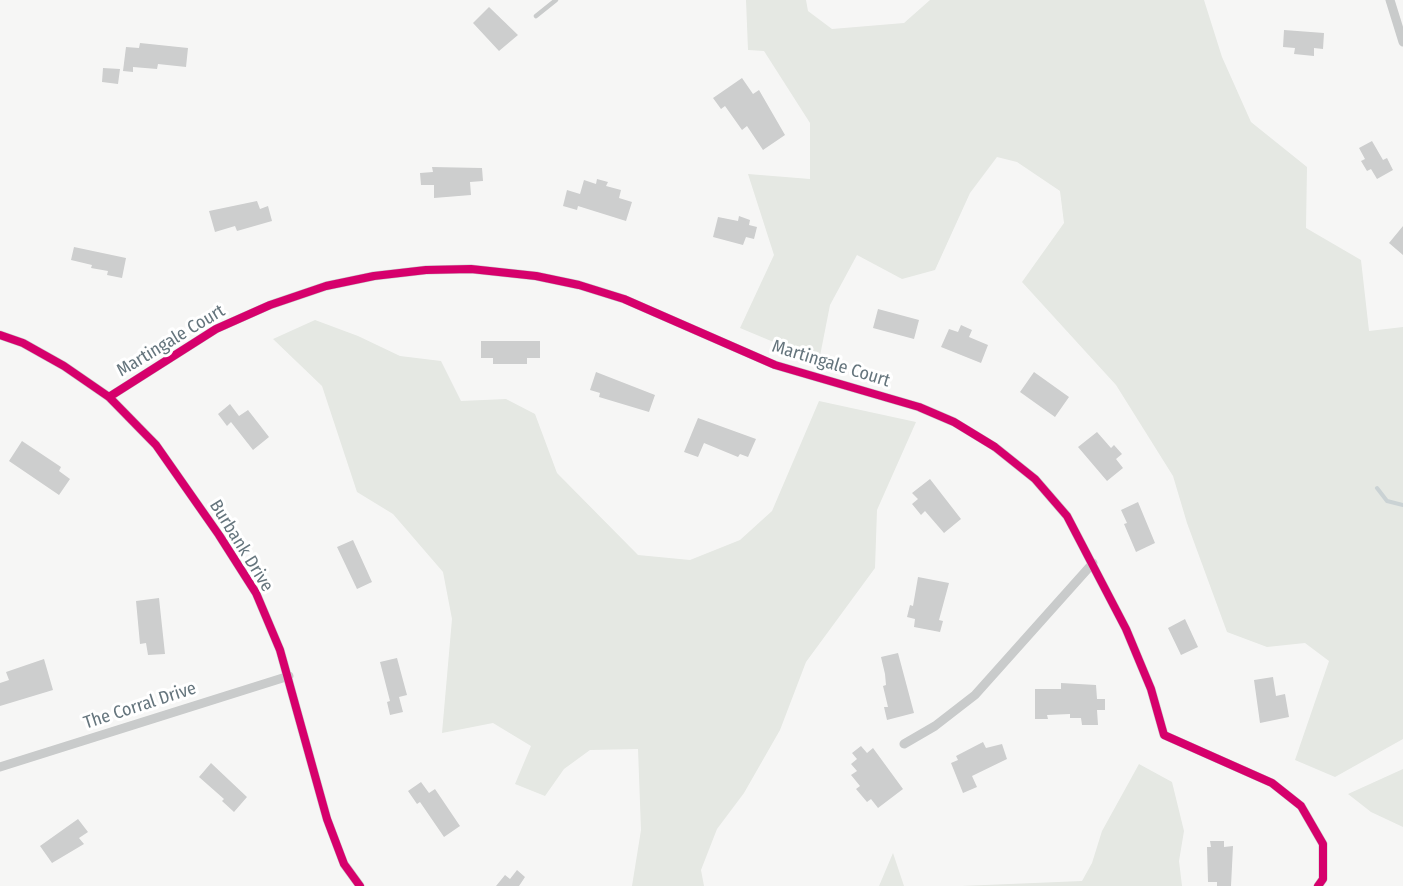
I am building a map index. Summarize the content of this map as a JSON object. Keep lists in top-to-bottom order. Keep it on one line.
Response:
{"streets":{"street":["Martingale Court","Burbank Drive","The Corral Drive"]},"crossings":[["Martingale Court","Burbank Drive"],["Burbank Drive","The Corral Drive"]]}
